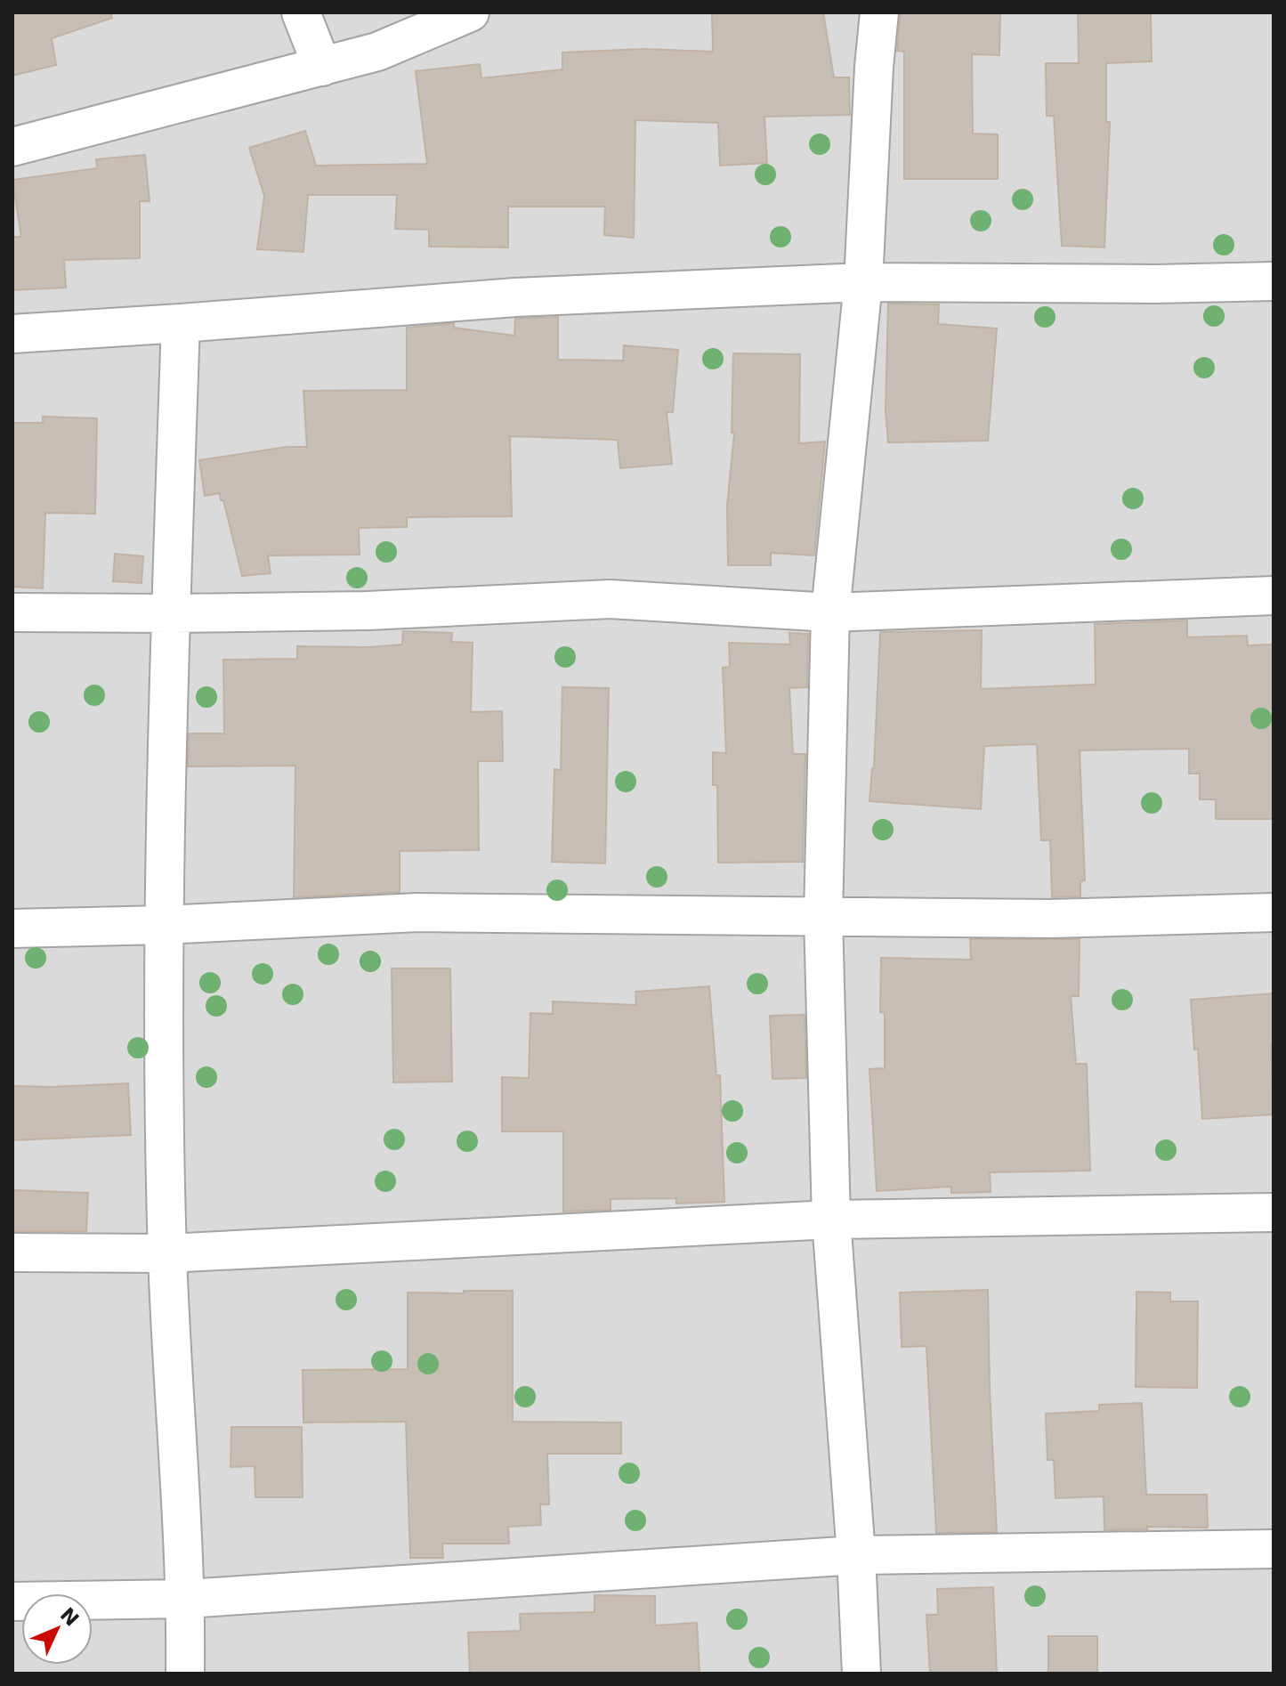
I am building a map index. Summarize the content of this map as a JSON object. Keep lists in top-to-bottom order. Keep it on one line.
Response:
{"north":"top right"}
